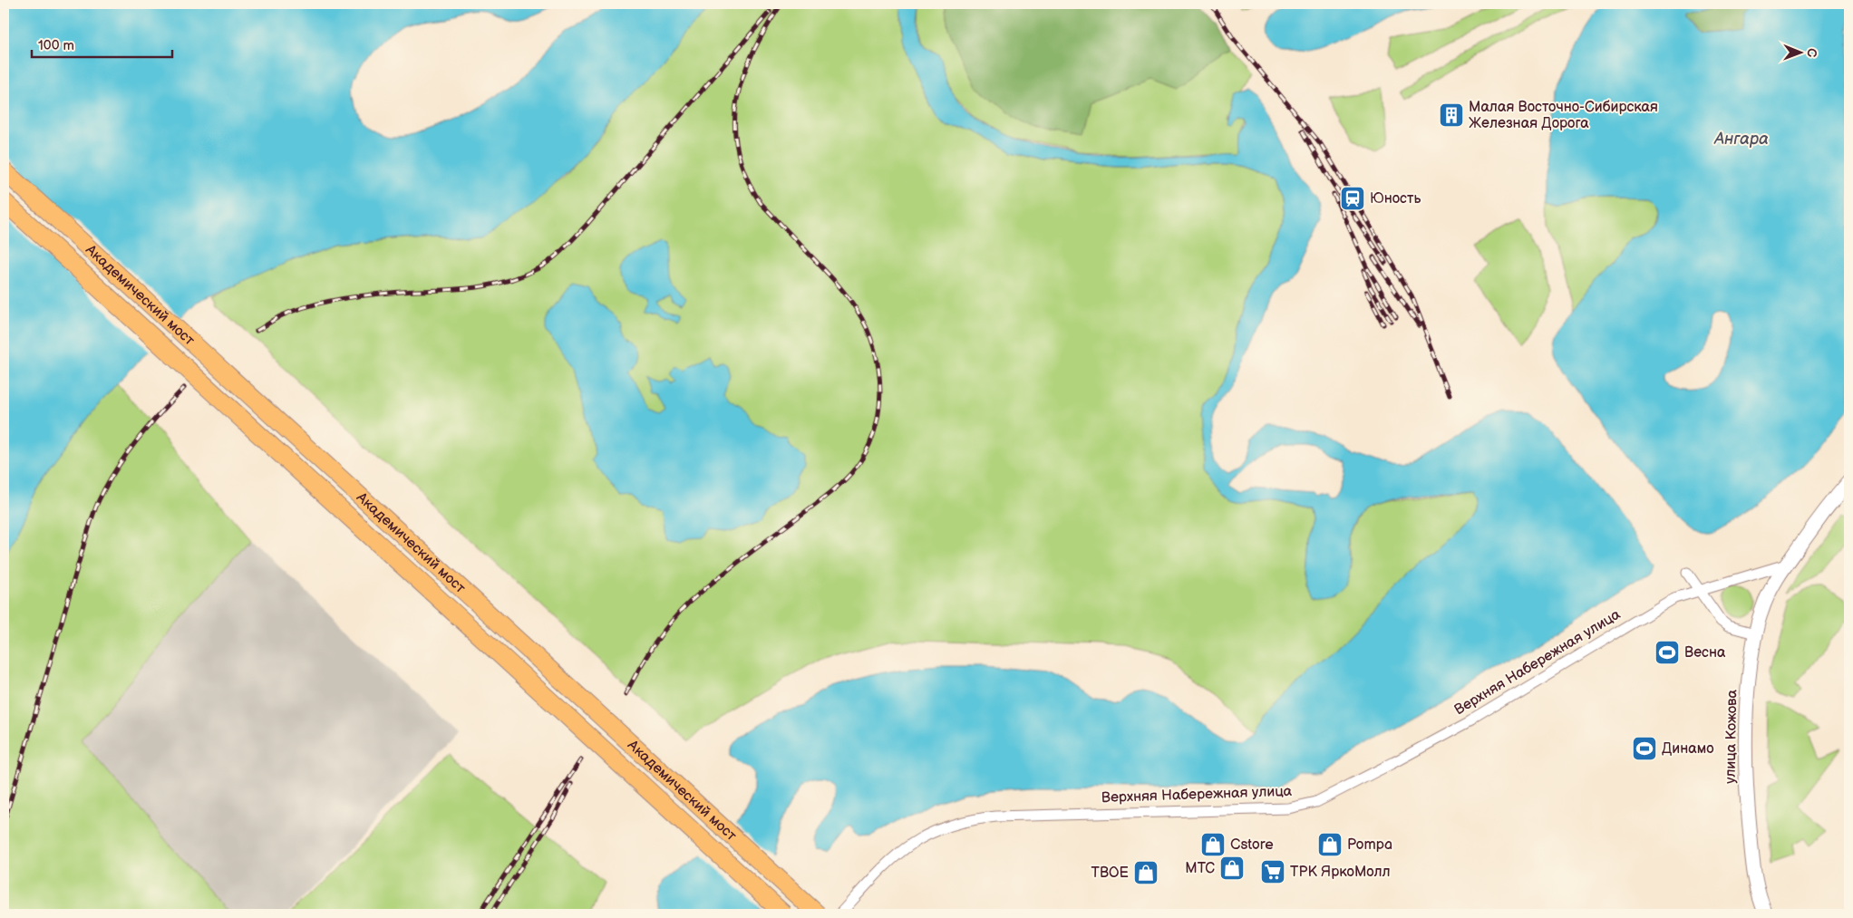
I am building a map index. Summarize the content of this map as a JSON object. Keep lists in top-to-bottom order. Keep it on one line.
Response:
{"streets":{"main road":["Академический мост"],"street":["Верхняя Набережная улица","улица Кожова"]},"crossings":[["Верхняя Набережная улица","улица Кожова"]],"water":["Ангара"],"places":{"building":["Малая Восточно-Сибирская Железная Дорога"],"station":["Юность"],"sports":["Весна","Динамо"],"shop":["Cstore","Pompa","МТС","ТВОЕ"],"supermarket":["ТРК ЯркоМолл"]},"scale_bar":"100 m","north":"right"}
